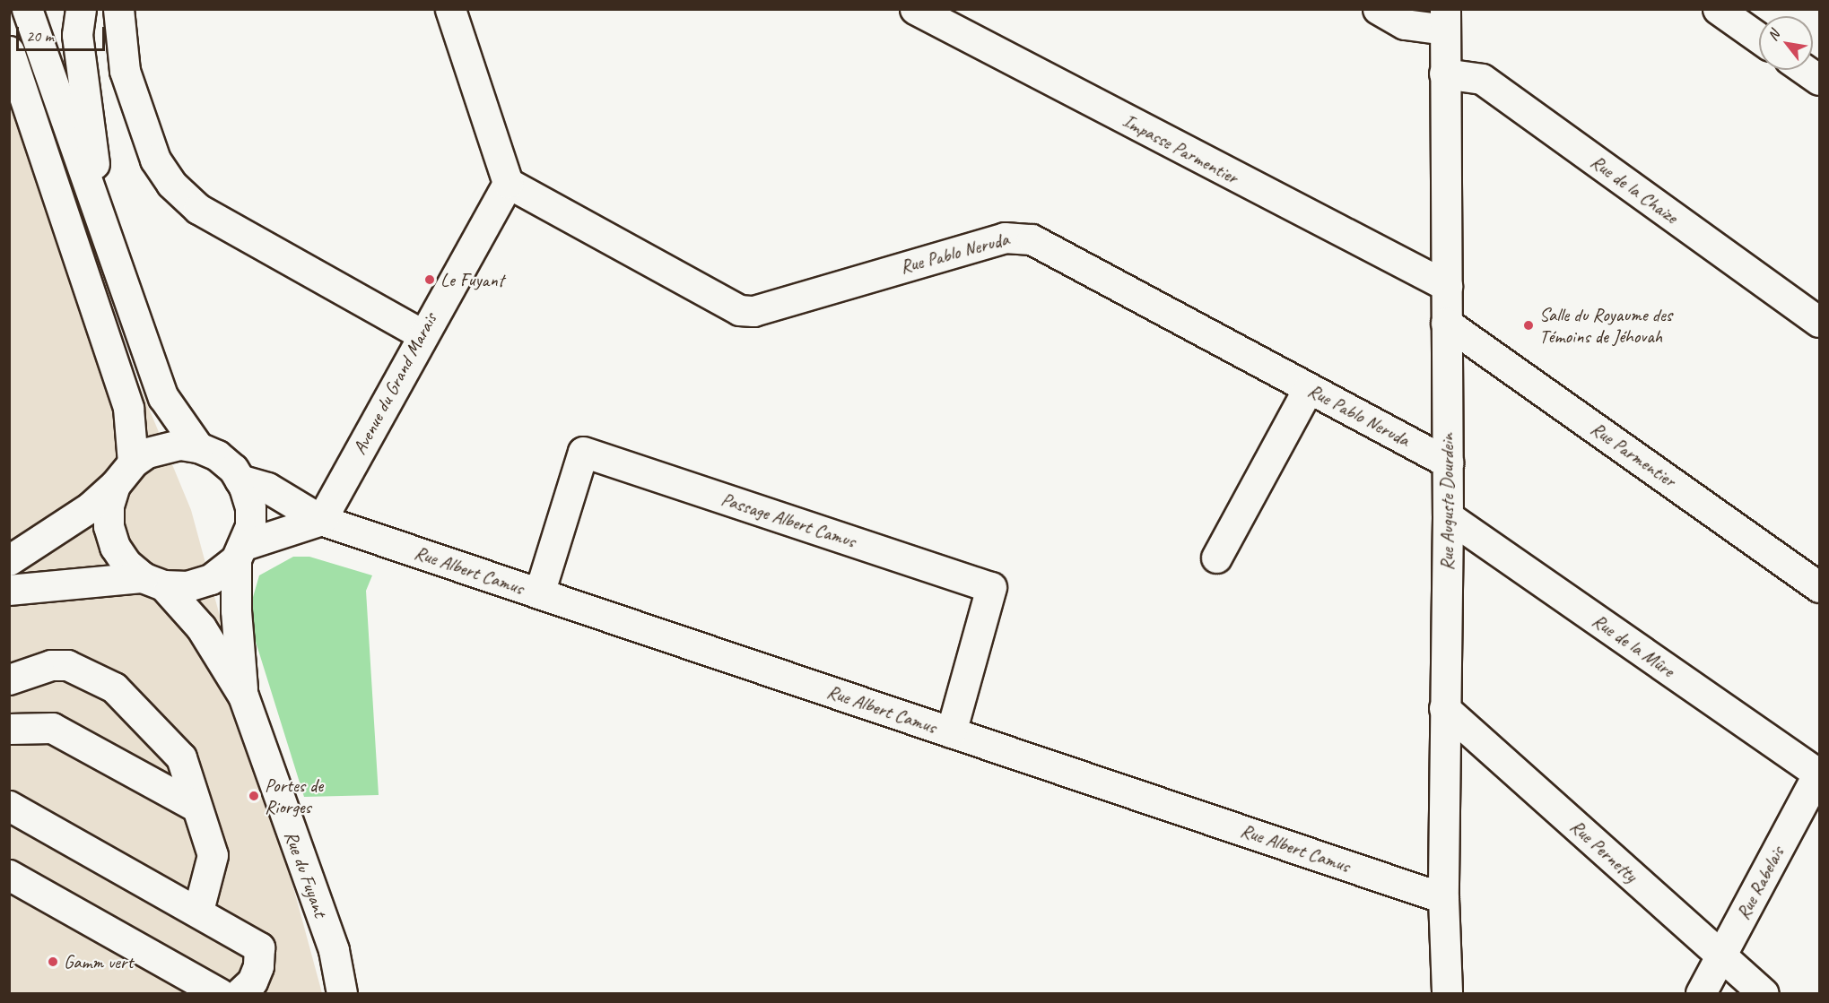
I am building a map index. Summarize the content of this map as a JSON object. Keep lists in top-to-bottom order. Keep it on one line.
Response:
{"streets":{"street":["Impasse Parmentier","Rue de la Chaize","Rue Pablo Neruda","Avenue du Grand Marais","Rue Parmentier","Rue Auguste Dourdein","Passage Albert Camus","Rue Albert Camus","Rue de la Mûre","Rue Pernetty","Rue du Fuyant","Rue Rabelais"]},"crossings":[["Impasse Parmentier","Rue Auguste Dourdein"],["Rue de la Chaize","Rue Auguste Dourdein"],["Rue Pablo Neruda","Avenue du Grand Marais"],["Rue Pablo Neruda","Rue Auguste Dourdein"],["Avenue du Grand Marais","Rue Albert Camus"],["Rue Parmentier","Rue Auguste Dourdein"],["Rue Auguste Dourdein","Rue Albert Camus"],["Rue Auguste Dourdein","Rue de la Mûre"],["Rue Auguste Dourdein","Rue Pernetty"],["Passage Albert Camus","Rue Albert Camus"],["Rue Albert Camus","Rue du Fuyant"],["Rue de la Mûre","Rue Rabelais"],["Rue Pernetty","Rue Rabelais"]],"places":["Le Fuyant","Salle du Royaume des Témoins de Jéhovah","Portes de Riorges","Gamm vert"],"scale_bar":"20 m","north":"top left"}
